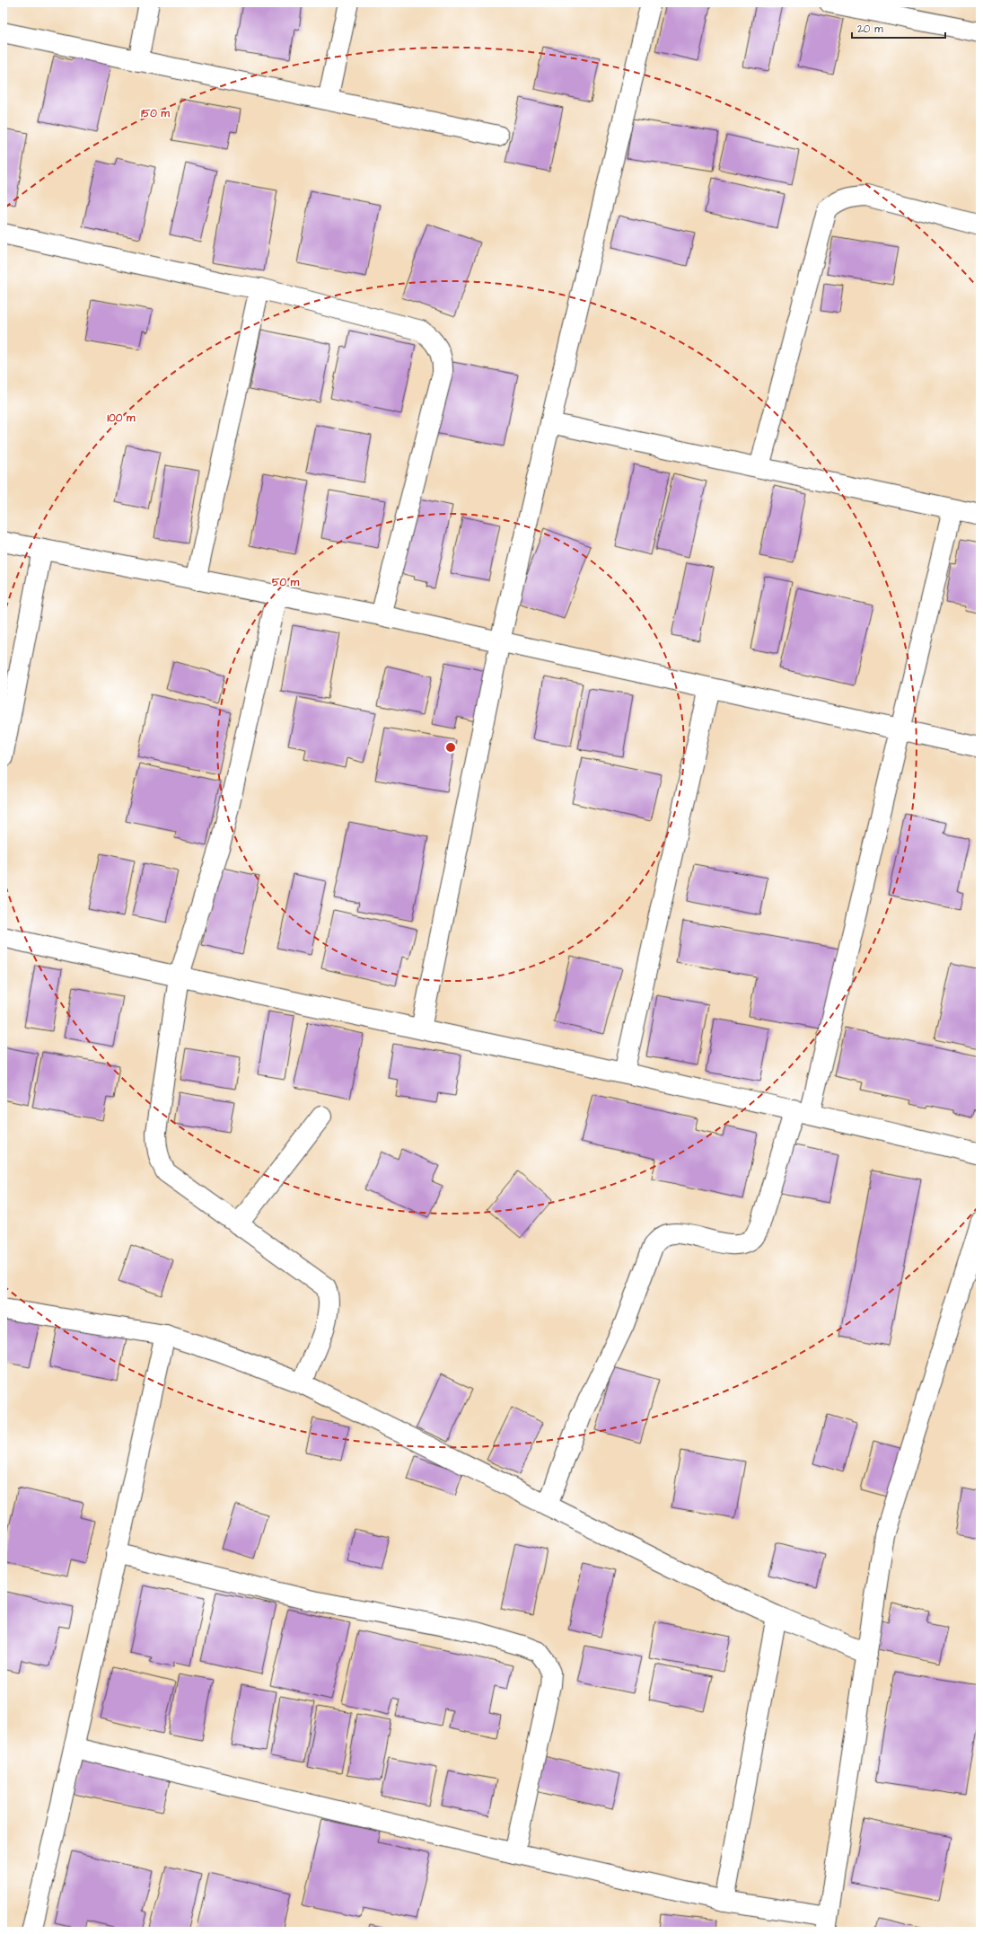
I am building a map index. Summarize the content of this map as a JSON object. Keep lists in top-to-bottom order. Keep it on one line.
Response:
{"scale_bar":"20 m","rings":["150 m","100 m","50 m"]}
